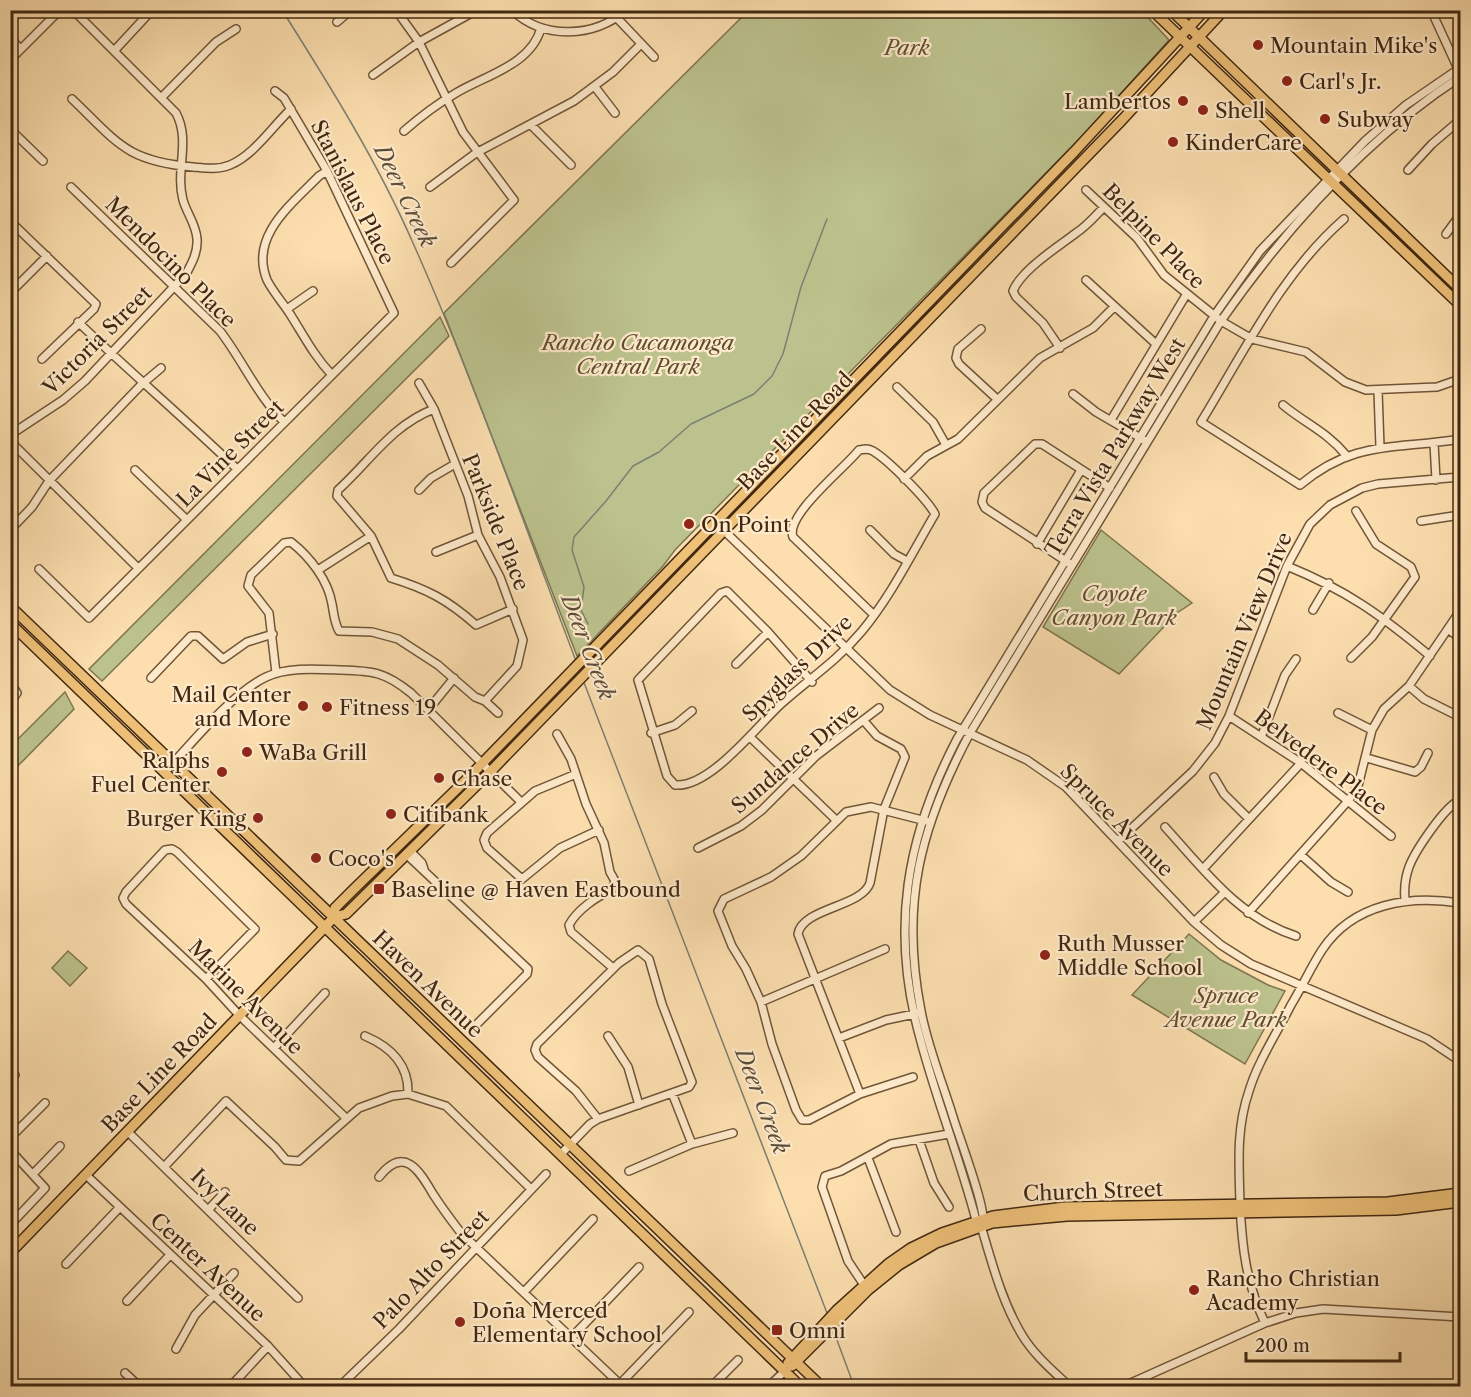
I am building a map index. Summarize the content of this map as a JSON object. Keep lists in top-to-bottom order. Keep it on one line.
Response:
{"streets":{"main road":["Base Line Road","Haven Avenue","Church Street"],"street":["Stanislaus Place","Belpine Place","Mendocino Place","Victoria Street","Terra Vista Parkway West","La Vine Street","Parkside Place","Mountain View Drive","Spyglass Drive","Sundance Drive","Belvedere Place","Spruce Avenue","Marine Avenue","Ivy Lane","Center Avenue","Palo Alto Street"]},"crossings":[["Stanislaus Place","La Vine Street"],["Belpine Place","Terra Vista Parkway West"],["Mendocino Place","Victoria Street"],["Mendocino Place","La Vine Street"],["Base Line Road","Spruce Avenue"],["Base Line Road","Haven Avenue"],["Base Line Road","Marine Avenue"],["Base Line Road","Ivy Lane"],["Base Line Road","Center Avenue"],["Terra Vista Parkway West","Spruce Avenue"],["Terra Vista Parkway West","Church Street"],["Mountain View Drive","Belvedere Place"],["Mountain View Drive","Spruce Avenue"],["Spyglass Drive","Spruce Avenue"],["Haven Avenue","Church Street"]],"water":["Deer Creek"],"parks":["Park","Rancho Cucamonga Central Park","Coyote Canyon Park","Spruce Avenue Park"],"places":{"other":["Mountain Mike's","Carl's Jr.","Lambertos","Shell","Subway","KinderCare","On Point","Mail Center and More","Fitness 19","WaBa Grill","Ralphs Fuel Center","Chase","Citibank","Burger King","Coco's","Ruth Musser Middle School","Rancho Christian Academy","Doña Merced Elementary School"],"transit":["Baseline @ Haven Eastbound","Omni"]},"scale_bar":"200 m"}
